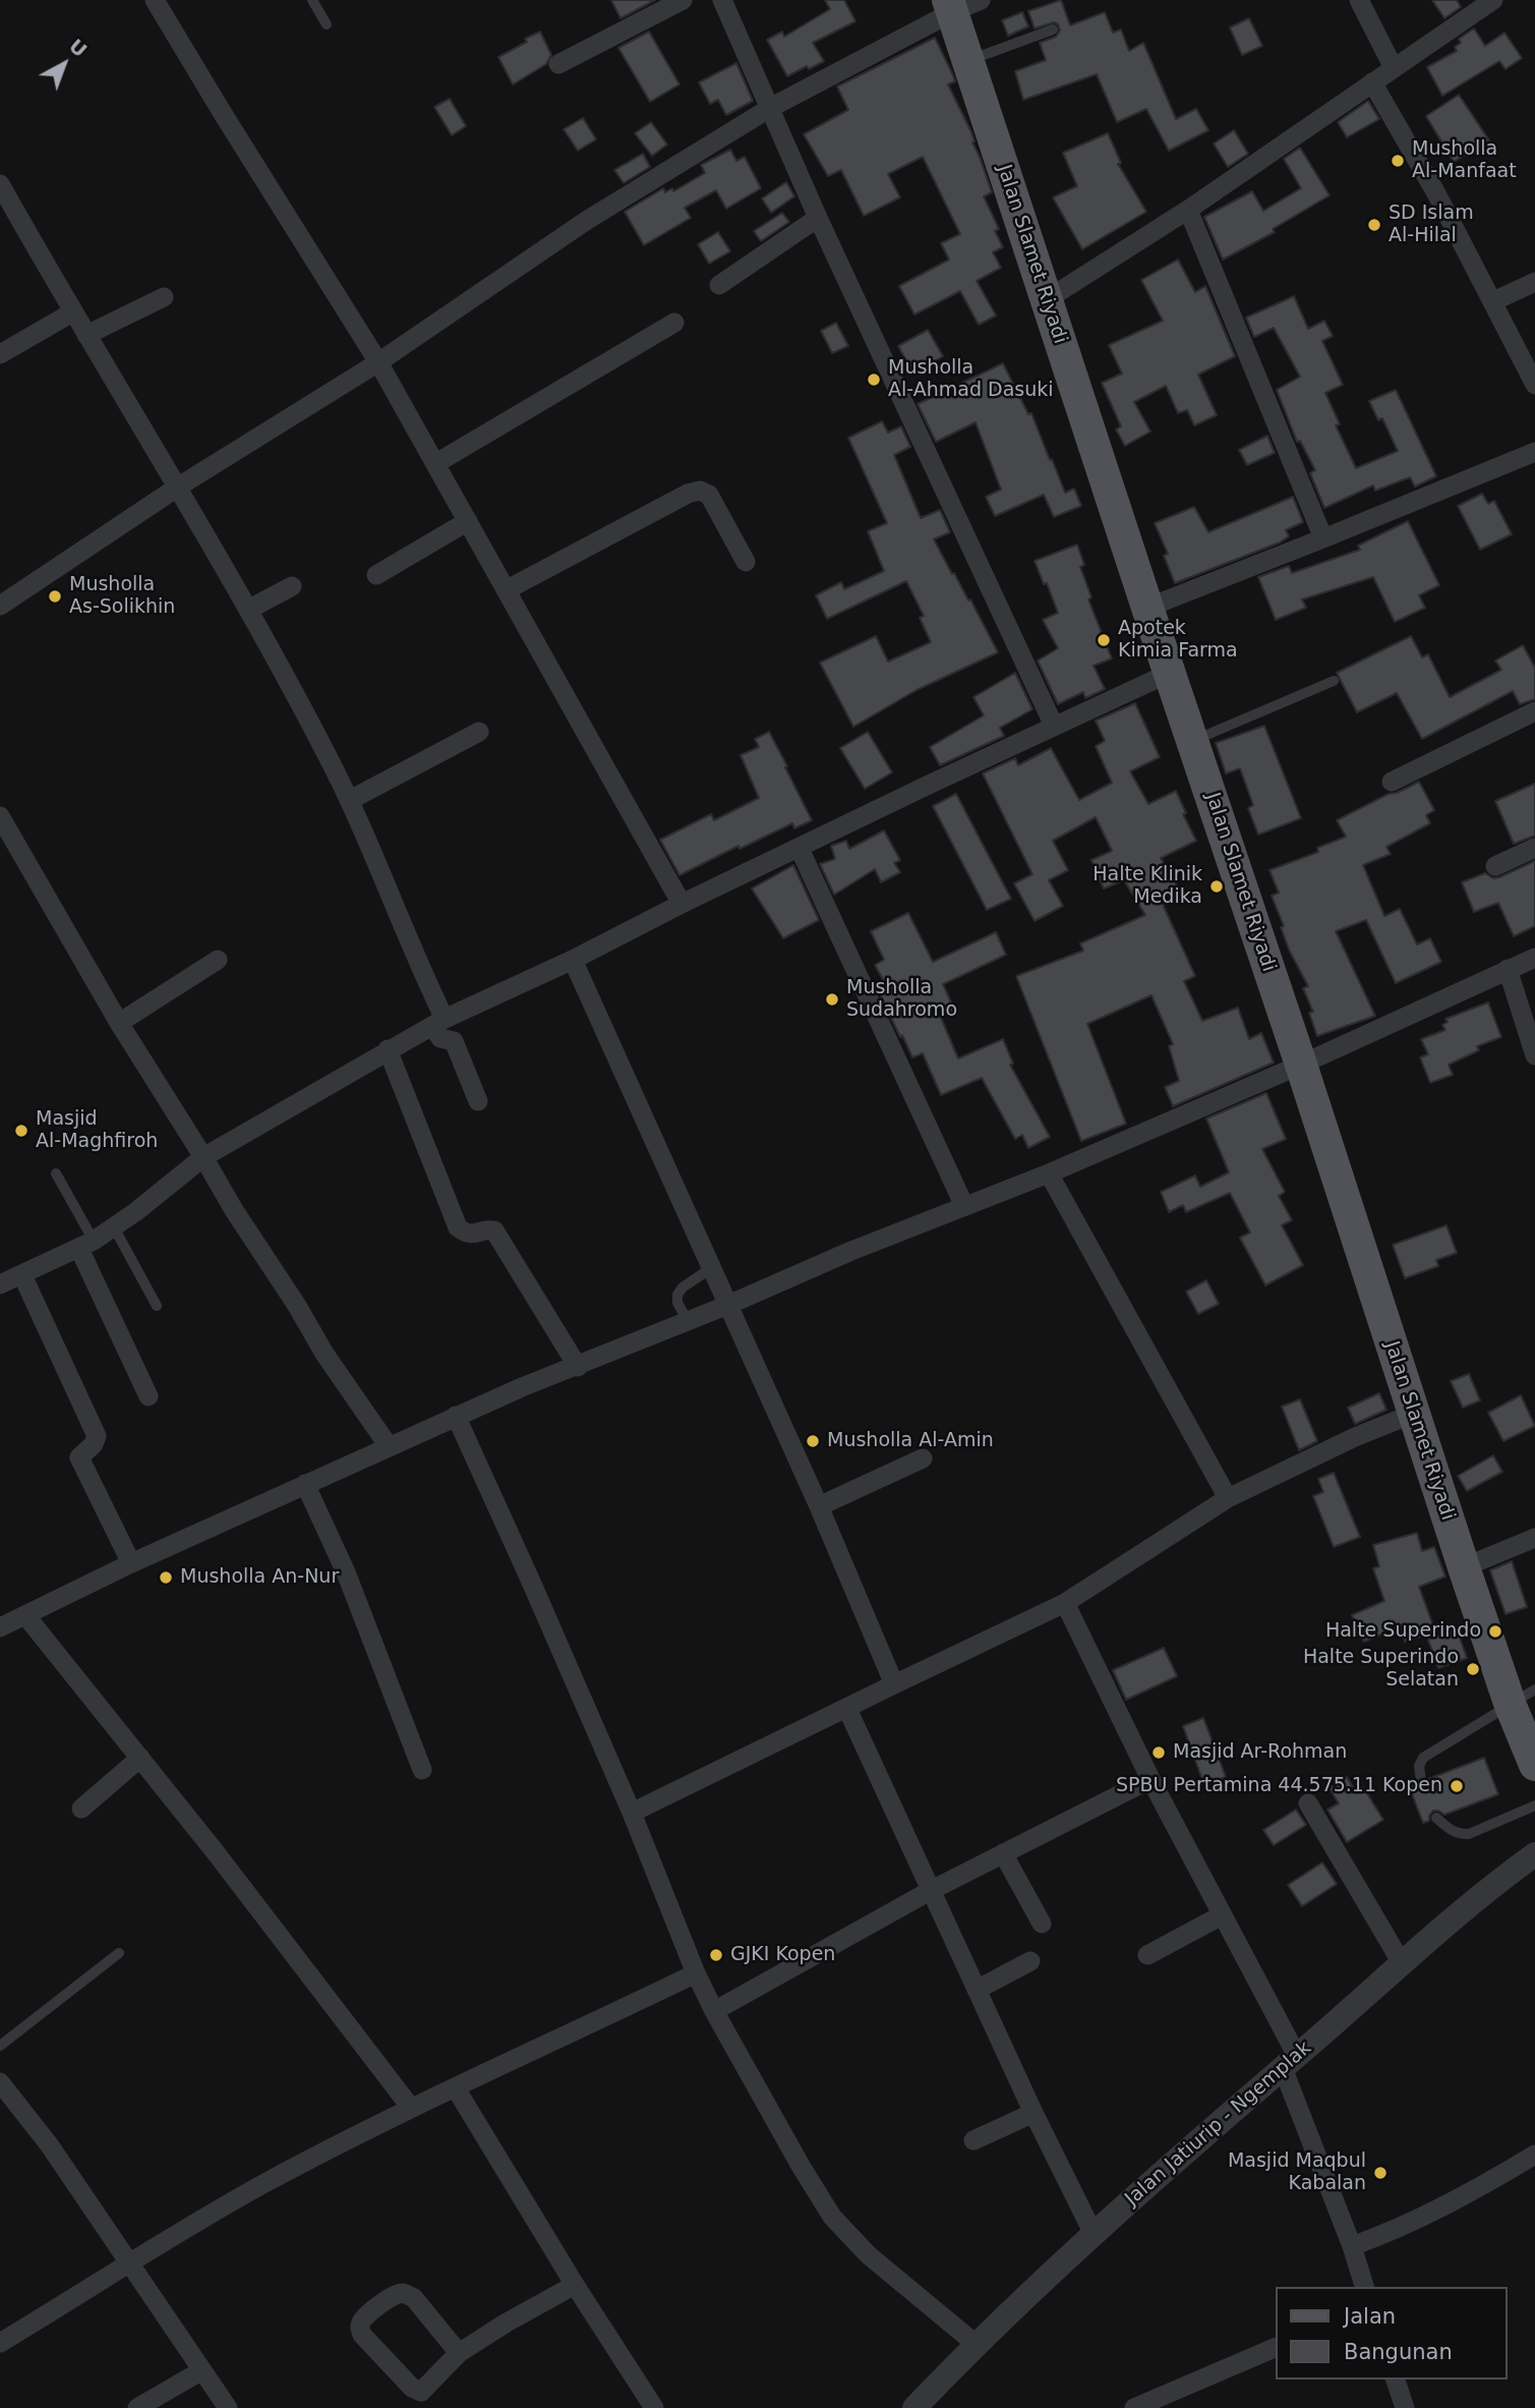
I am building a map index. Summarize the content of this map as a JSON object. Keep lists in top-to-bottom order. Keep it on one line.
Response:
{"streets":{"main road":["Jalan Slamet Riyadi"],"street":["Jalan Jatiurip - Ngemplak"]},"places":["Musholla Al-Manfaat","SD Islam Al-Hilal","Musholla Al-Ahmad Dasuki","Musholla As-Solikhin","Apotek Kimia Farma","Halte Klinik Medika","Musholla Sudahromo","Masjid Al-Maghfiroh","Musholla Al-Amin","Musholla An-Nur","Halte Superindo","Halte Superindo Selatan","Masjid Ar-Rohman","SPBU Pertamina 44.575.11 Kopen","GJKI Kopen","Masjid Maqbul Kabalan"],"legend":["Jalan","Bangunan"],"north":"top right"}
